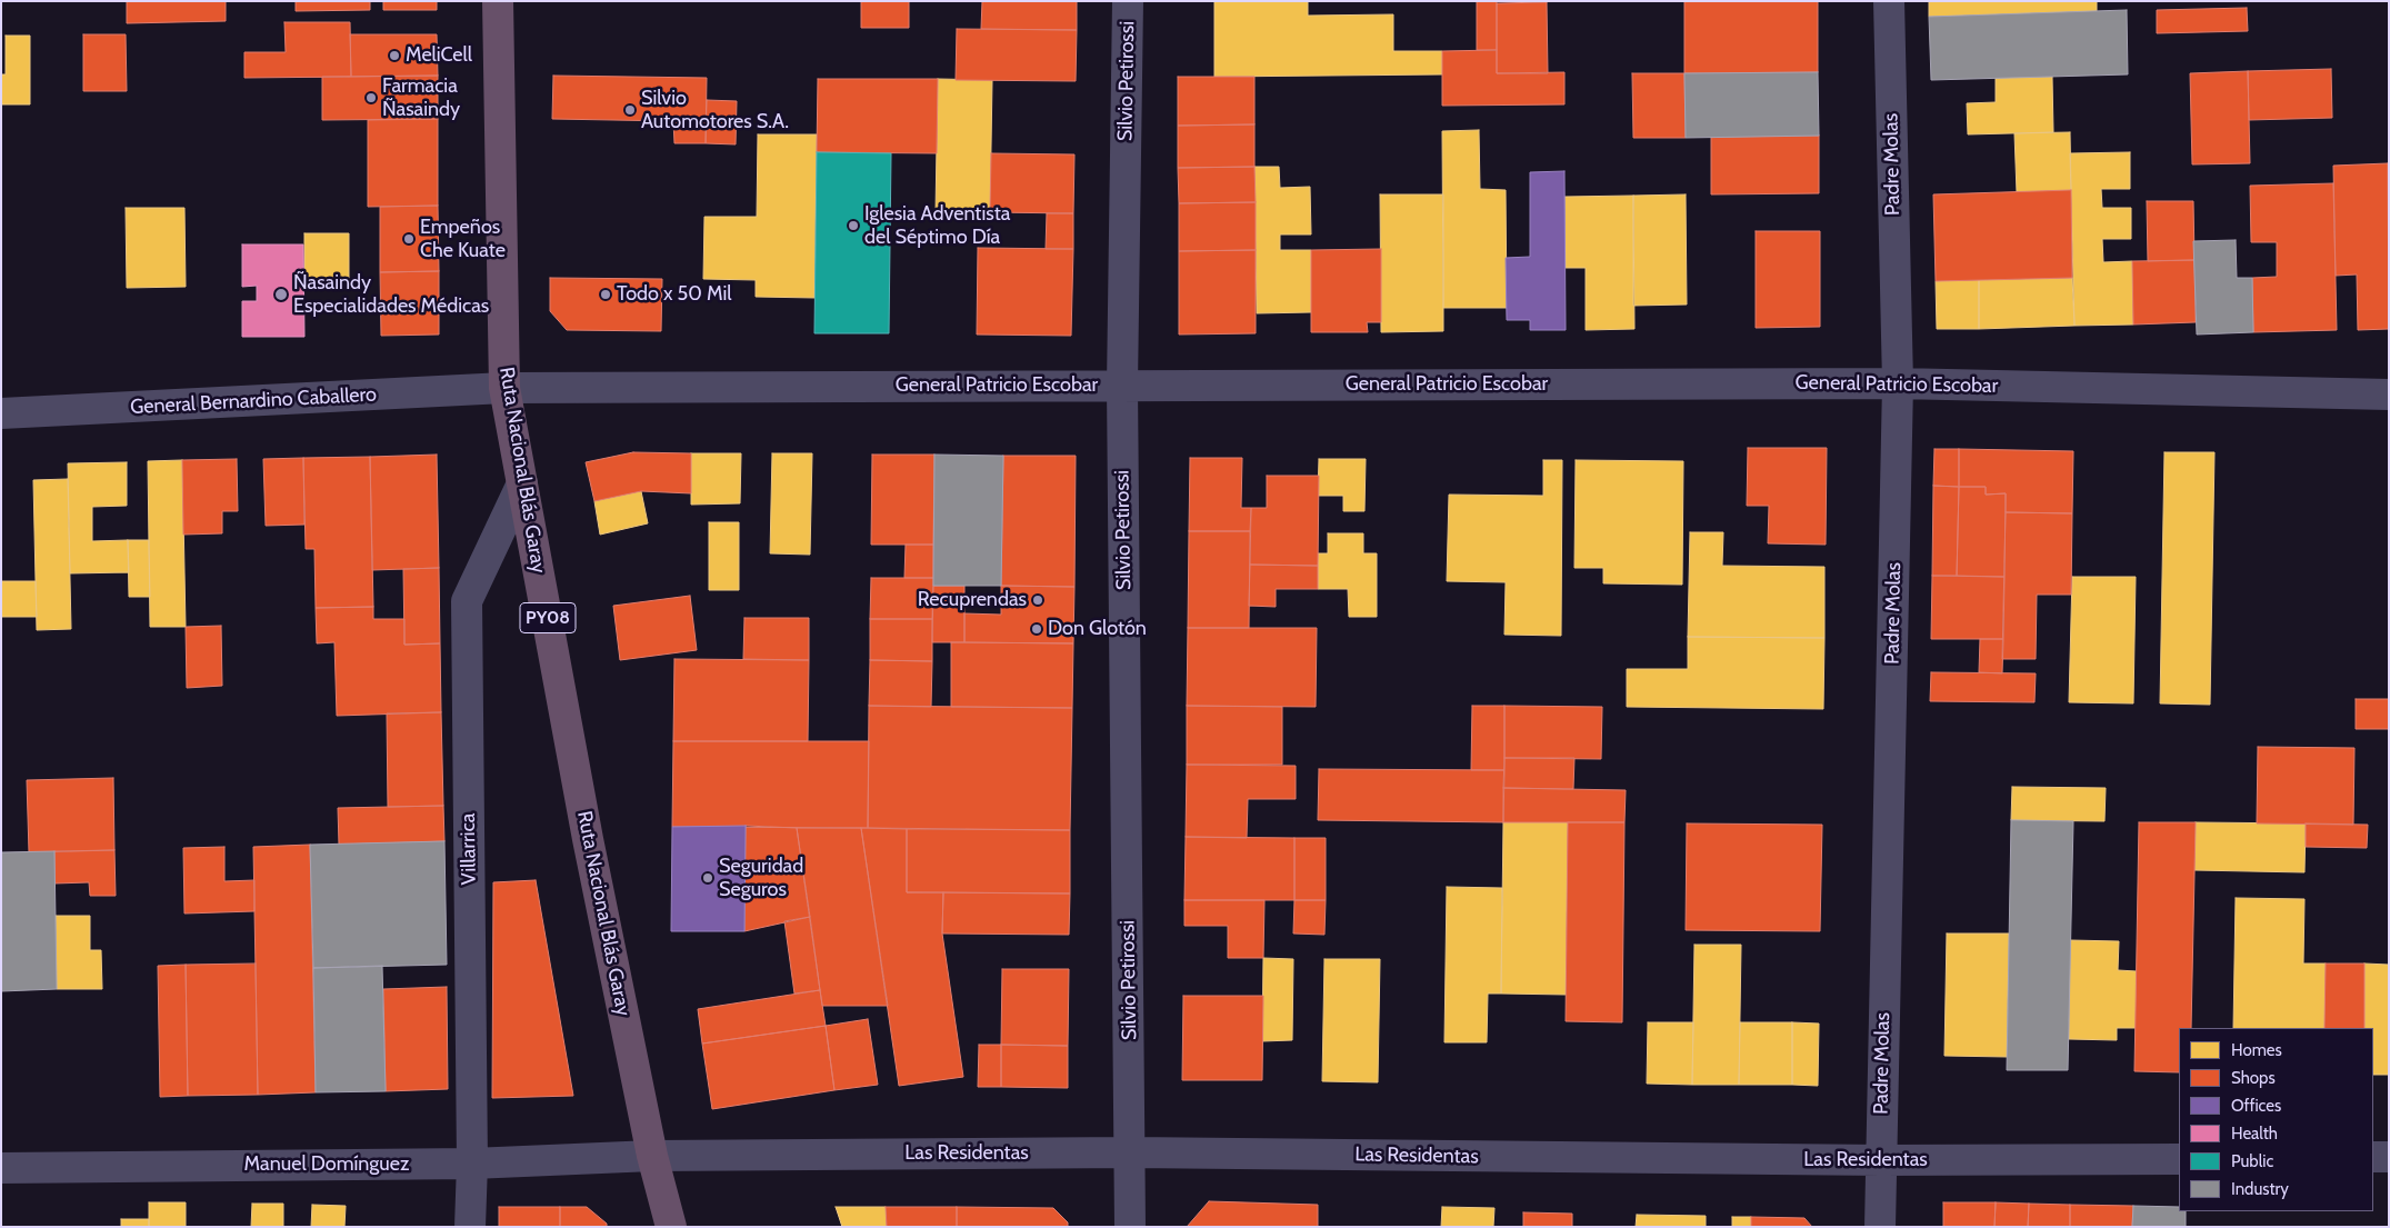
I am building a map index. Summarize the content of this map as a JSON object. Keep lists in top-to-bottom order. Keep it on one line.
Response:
{"streets":{"highway":["Ruta Nacional Blás Garay","PY08"],"street":["Silvio Petirossi","Padre Molas","General Patricio Escobar","General Bernardino Caballero","Villarrica","Las Residentas","Manuel Domínguez"]},"crossings":[["Silvio Petirossi","General Patricio Escobar"],["Silvio Petirossi","Las Residentas"],["Padre Molas","General Patricio Escobar"],["Padre Molas","Las Residentas"],["General Patricio Escobar","General Bernardino Caballero"],["General Patricio Escobar","Ruta Nacional Blás Garay"],["General Bernardino Caballero","Ruta Nacional Blás Garay"],["Ruta Nacional Blás Garay","Villarrica"],["Ruta Nacional Blás Garay","Las Residentas"],["Ruta Nacional Blás Garay","Manuel Domínguez"],["Villarrica","Manuel Domínguez"],["Las Residentas","Manuel Domínguez"]],"places":["MeliCell","Farmacia Ñasaindy","Silvio Automotores S.A.","Iglesia Adventista del Séptimo Día","Empeños Che Kuate","Ñasaindy Especialidades Médicas","Todo x 50 Mil","Recuprendas","Don Glotón","Seguridad Seguros"],"legend":["Homes","Shops","Offices","Health","Public","Industry"]}
